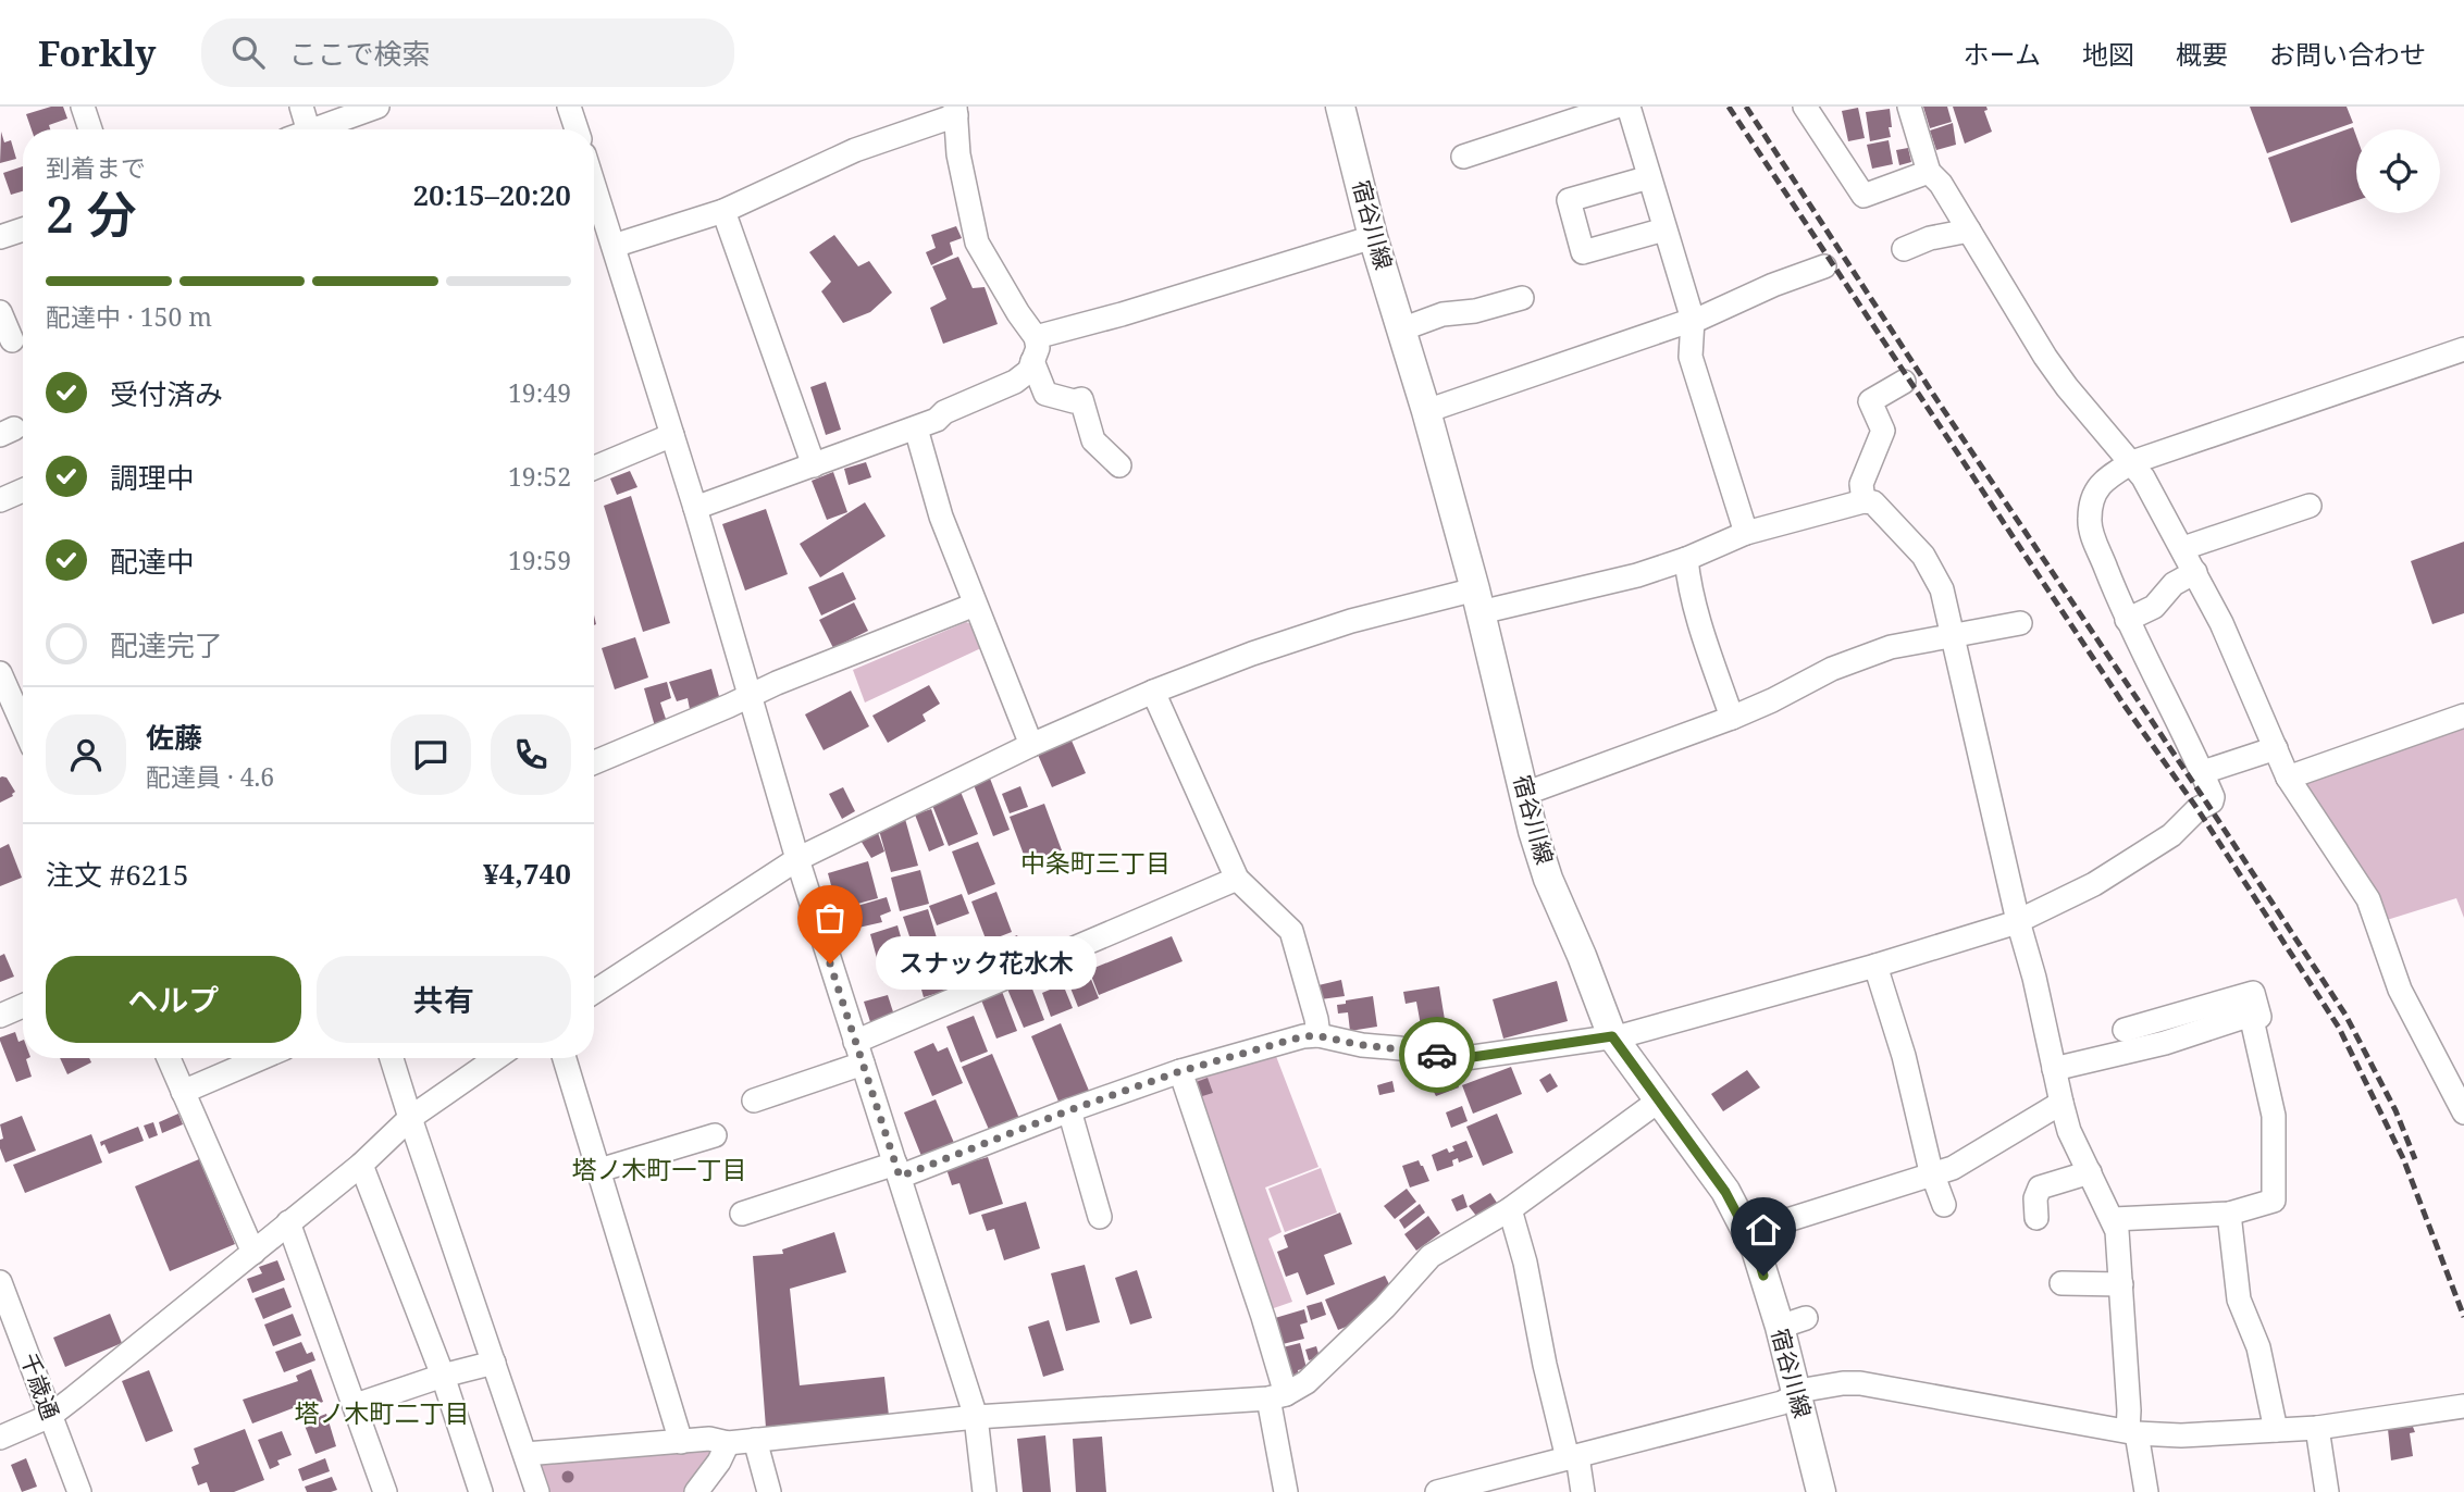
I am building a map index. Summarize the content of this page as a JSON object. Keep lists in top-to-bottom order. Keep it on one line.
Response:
{"streets":{"main road":["宿谷川線"],"street":["千歳通"]},"districts":["中条町三丁目","塔ノ木町一丁目","塔ノ木町二丁目"],"places":["スナック花水木"],"page":{"header":"Forkly","search":"ここで検索","nav":["ホーム","地図","概要","お問い合わせ"],"heading":["2 分","到着まで","20:15–20:20"],"panel":["佐藤","配達員 · 4.6","注文 #6215","¥4,740"],"bar":"配達中 · 150 m","list":[["受付済み","19:49"],["調理中","19:52"],["配達中","19:59"],"配達完了"],"bubble":"スナック花水木","buttons":["ヘルプ","共有"]}}
